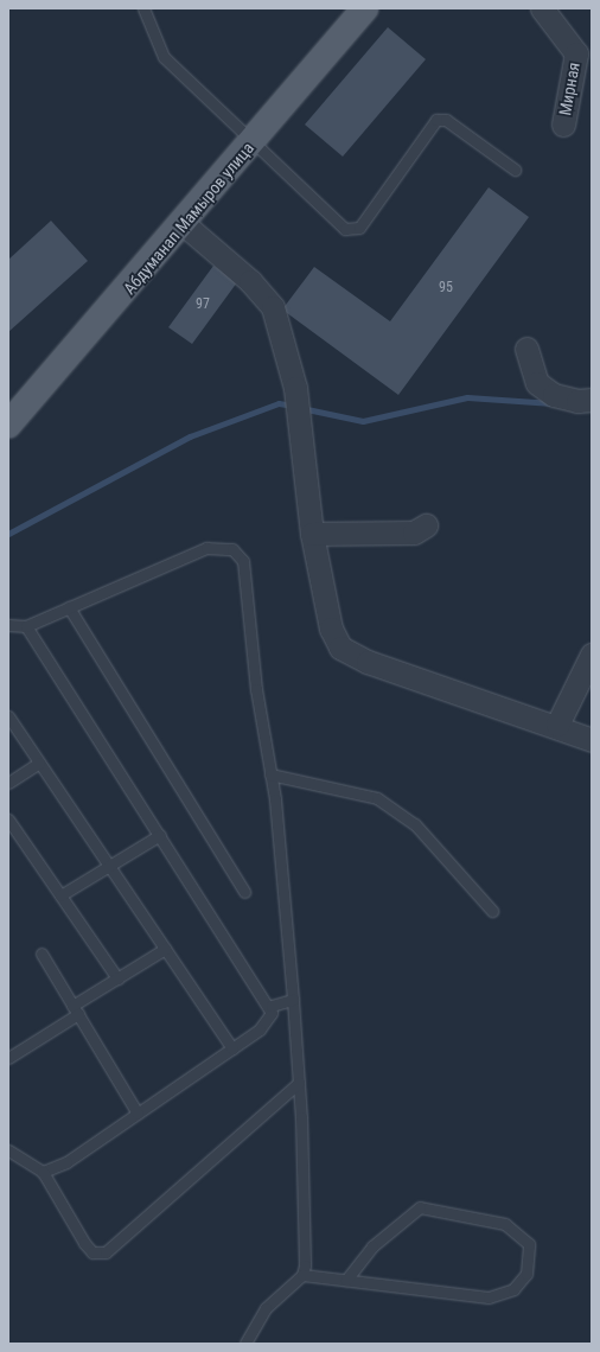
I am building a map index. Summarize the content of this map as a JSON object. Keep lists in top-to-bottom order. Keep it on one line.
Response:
{"streets":{"main road":["Абдуманап Мамыров улица"],"street":["Мирная"]},"house_numbers":["95","97"]}
